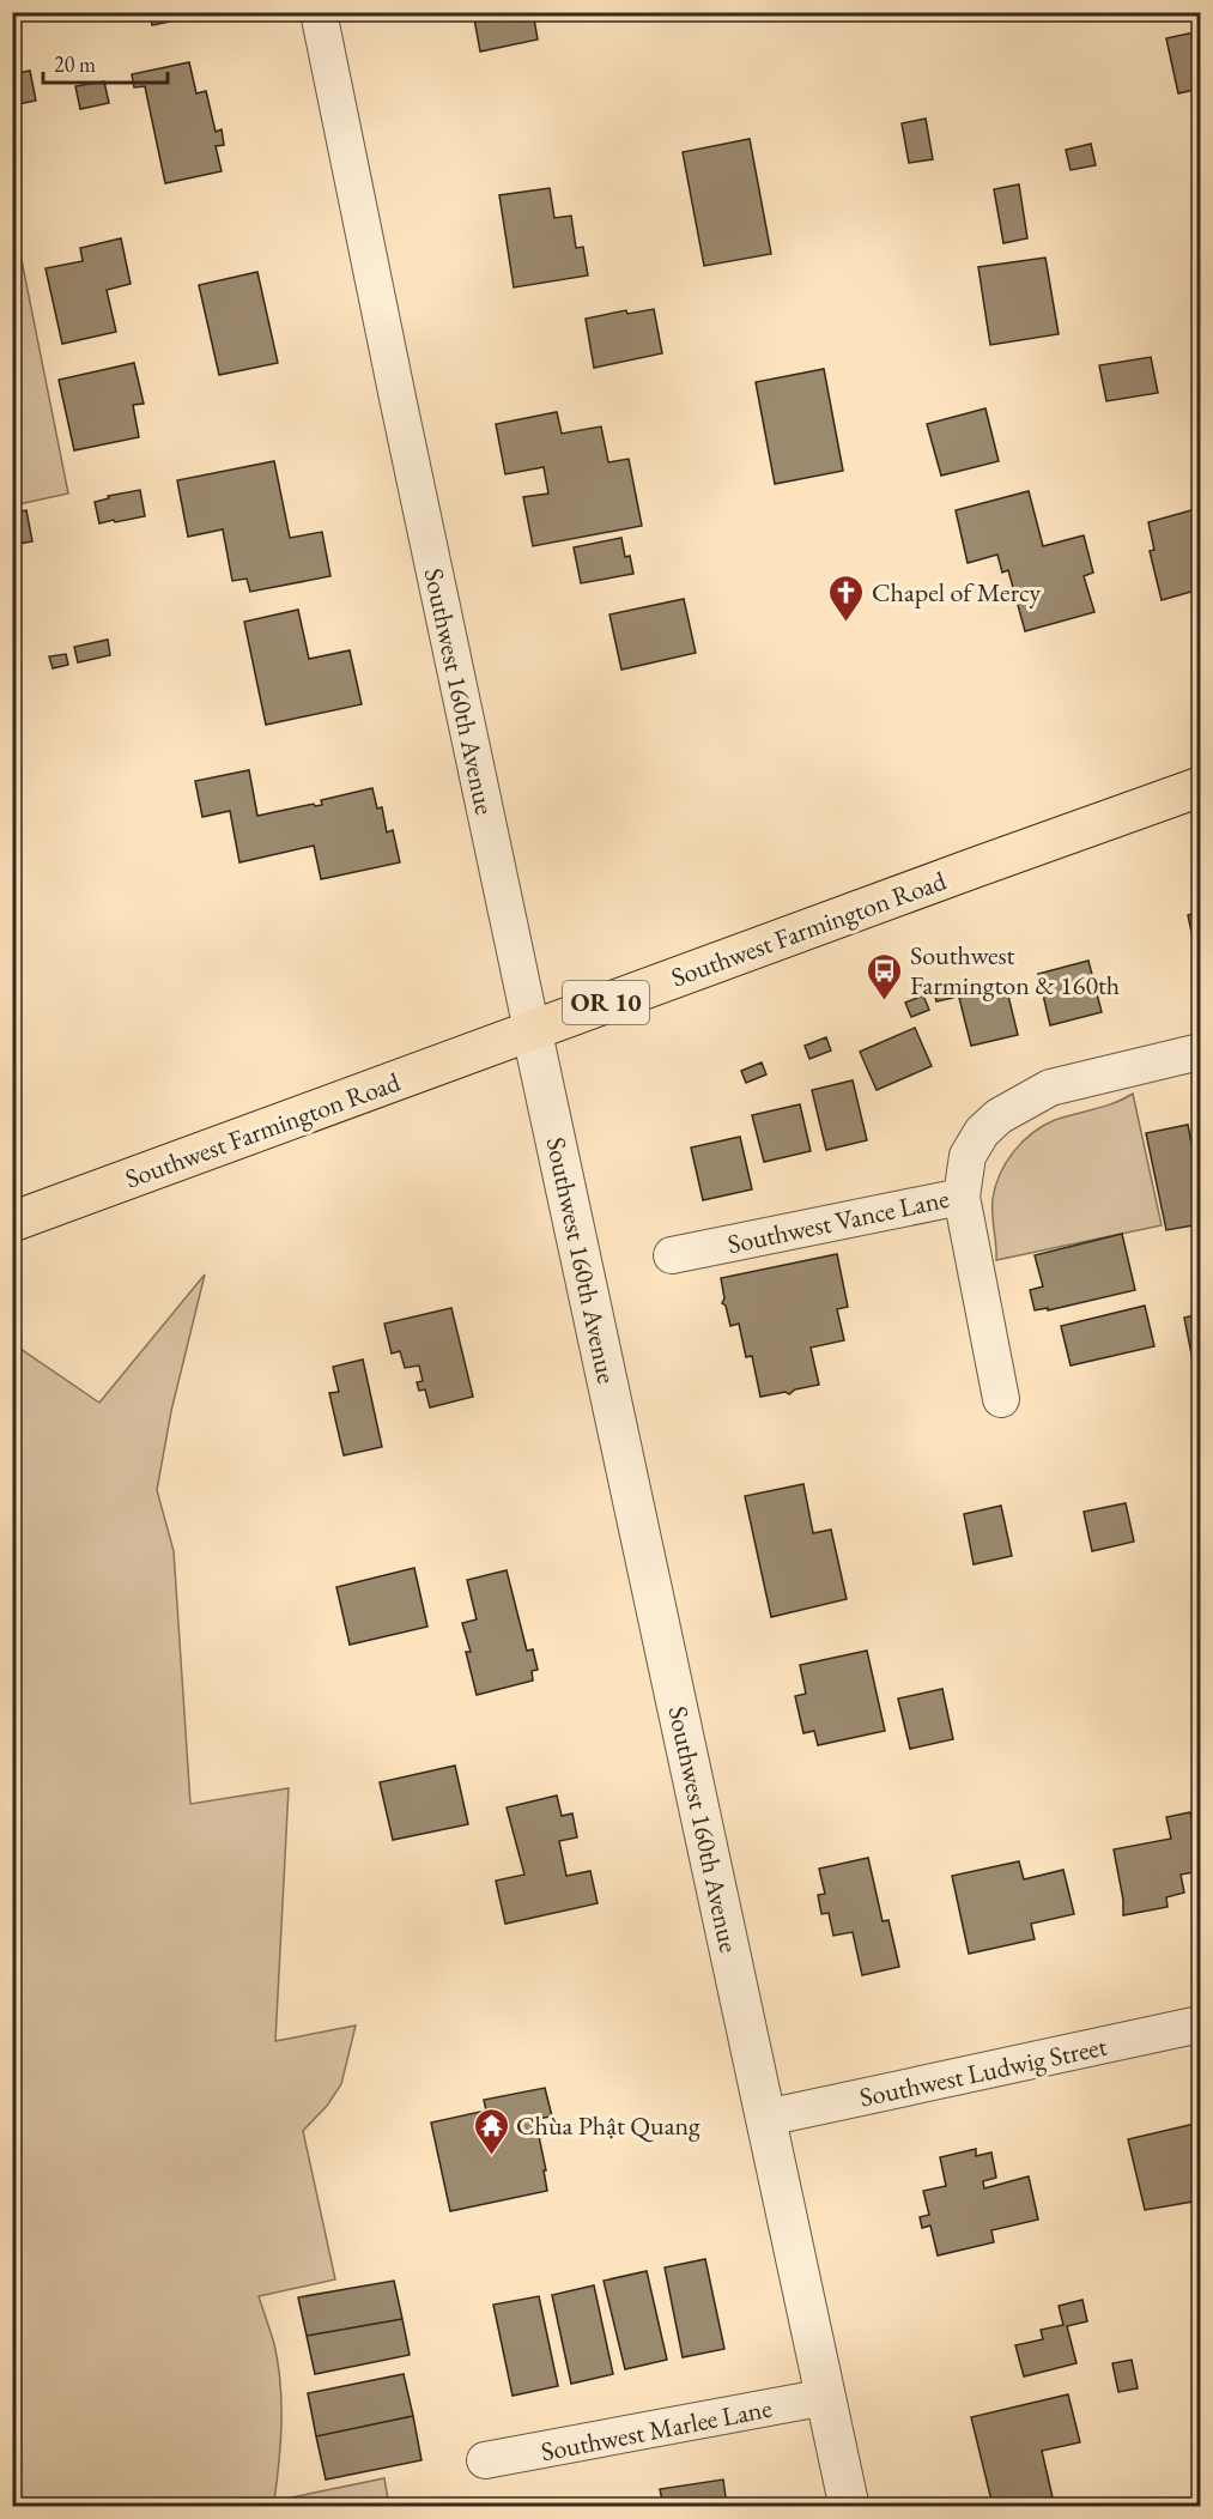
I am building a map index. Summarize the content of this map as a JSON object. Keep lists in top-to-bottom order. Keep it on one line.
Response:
{"streets":{"main road":["Southwest Farmington Road","OR 10"],"street":["Southwest 160th Avenue","Southwest Vance Lane","Southwest Ludwig Street","Southwest Marlee Lane"]},"crossings":[["Southwest 160th Avenue","Southwest Farmington Road"],["Southwest 160th Avenue","Southwest Ludwig Street"],["Southwest 160th Avenue","Southwest Marlee Lane"]],"places":{"church":["Chapel of Mercy"],"bus stop":["Southwest Farmington & 160th"],"temple":["Chùa Phật Quang"]},"scale_bar":"20 m"}
